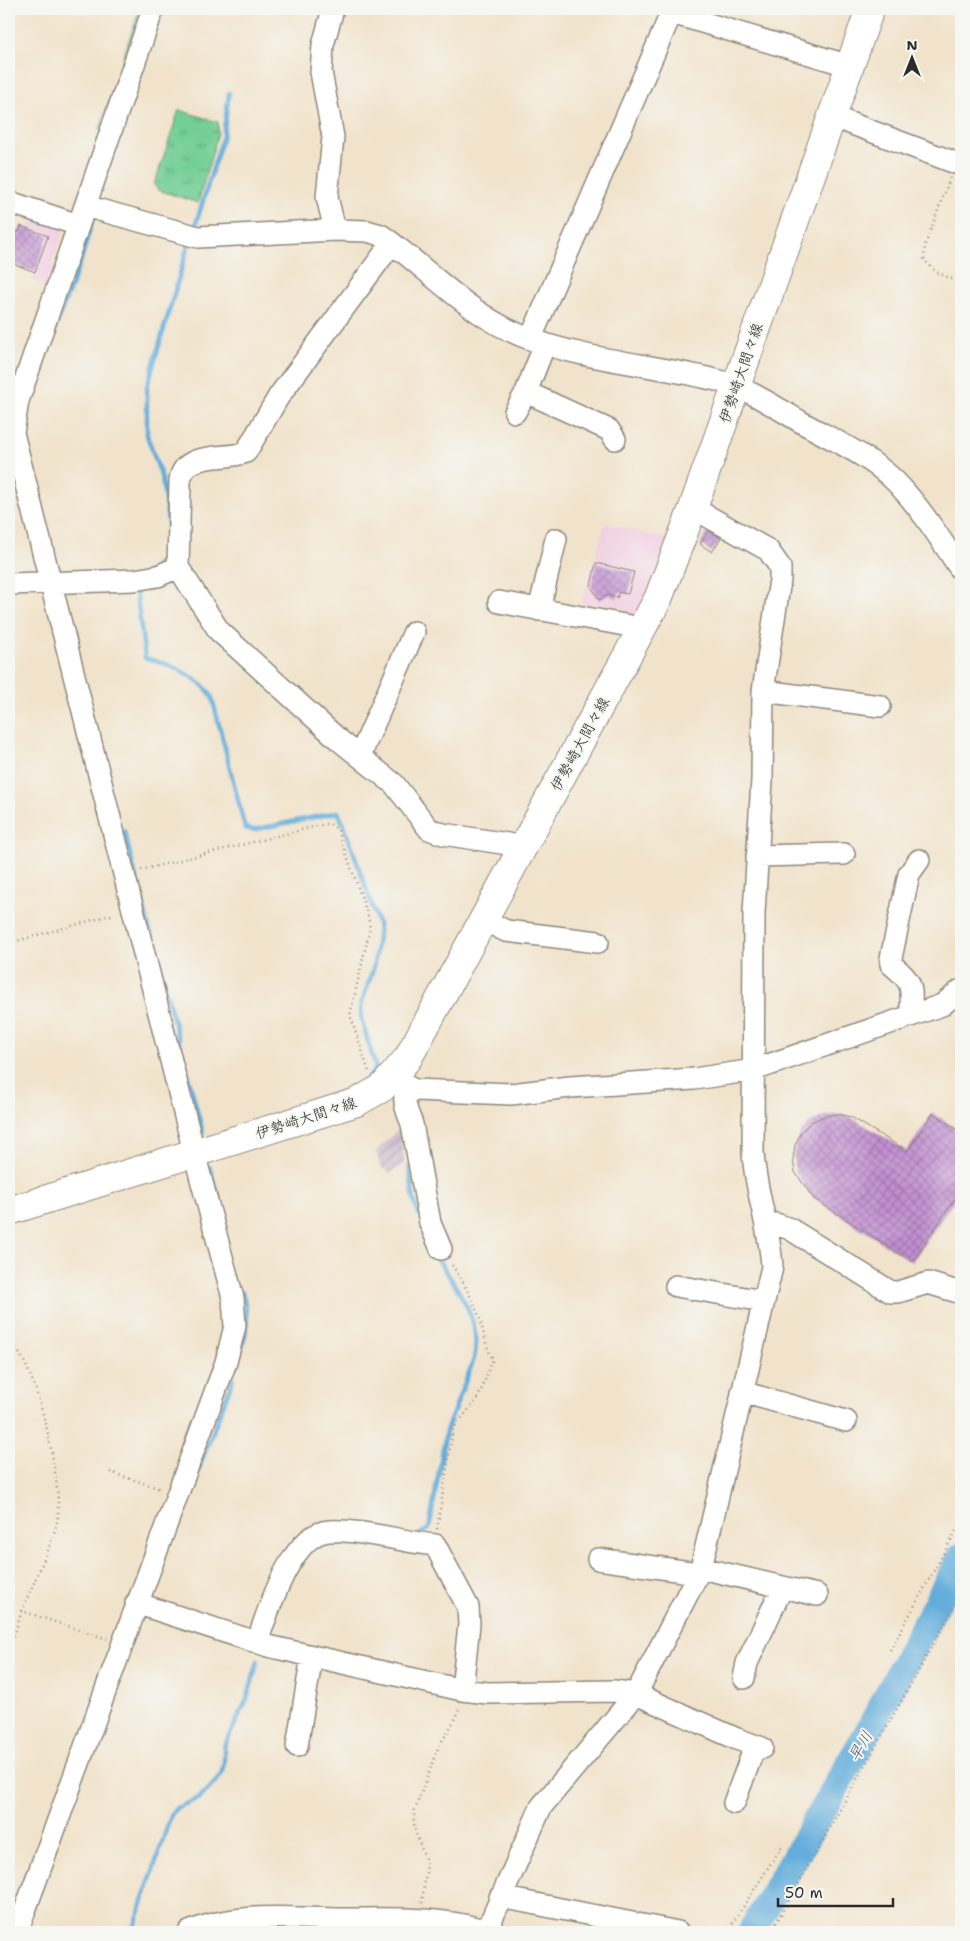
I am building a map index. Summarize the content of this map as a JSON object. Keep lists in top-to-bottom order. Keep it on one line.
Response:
{"streets":{"main road":["伊勢崎大間々線"]},"water":["早川"],"scale_bar":"50 m","north":"top"}
